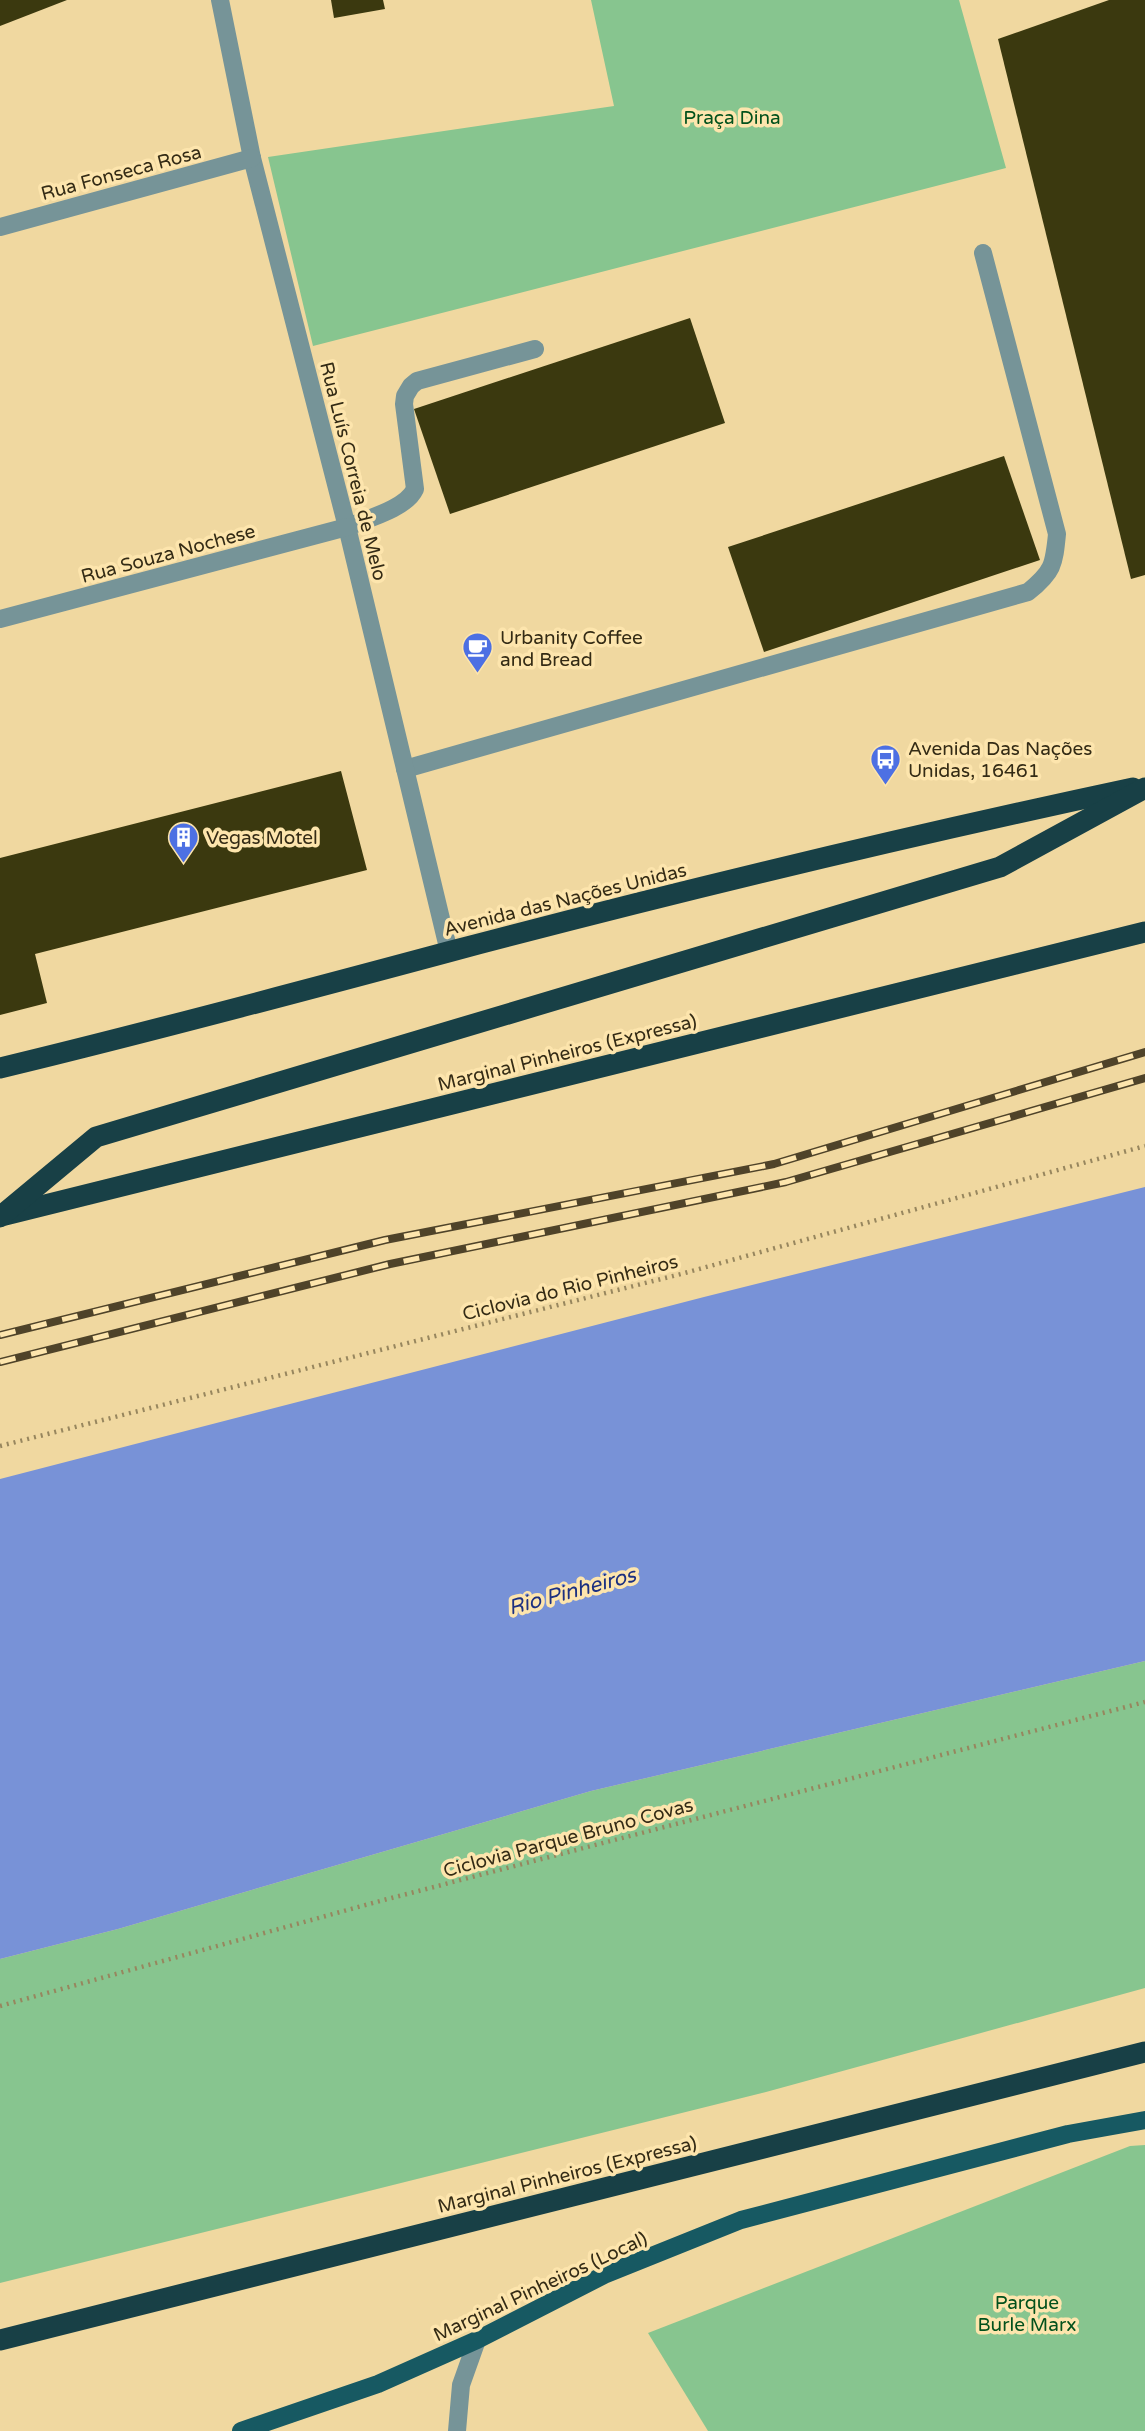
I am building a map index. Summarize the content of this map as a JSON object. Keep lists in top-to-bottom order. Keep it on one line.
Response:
{"streets":{"highway":["Avenida das Nações Unidas","Marginal Pinheiros (Expressa)"],"main road":["Marginal Pinheiros (Local)"],"street":["Rua Fonseca Rosa","Rua Luís Correia de Melo","Rua Souza Nochese"],"path":["Ciclovia do Rio Pinheiros","Ciclovia Parque Bruno Covas"]},"crossings":[["Rua Fonseca Rosa","Rua Luís Correia de Melo"],["Rua Luís Correia de Melo","Rua Souza Nochese"],["Rua Luís Correia de Melo","Avenida das Nações Unidas"]],"water":["Rio Pinheiros"],"parks":["Praça Dina","Parque Burle Marx"],"places":{"cafe":["Urbanity Coffee and Bread"],"bus stop":["Avenida Das Nações Unidas, 16461"],"building":["Vegas Motel"]}}
